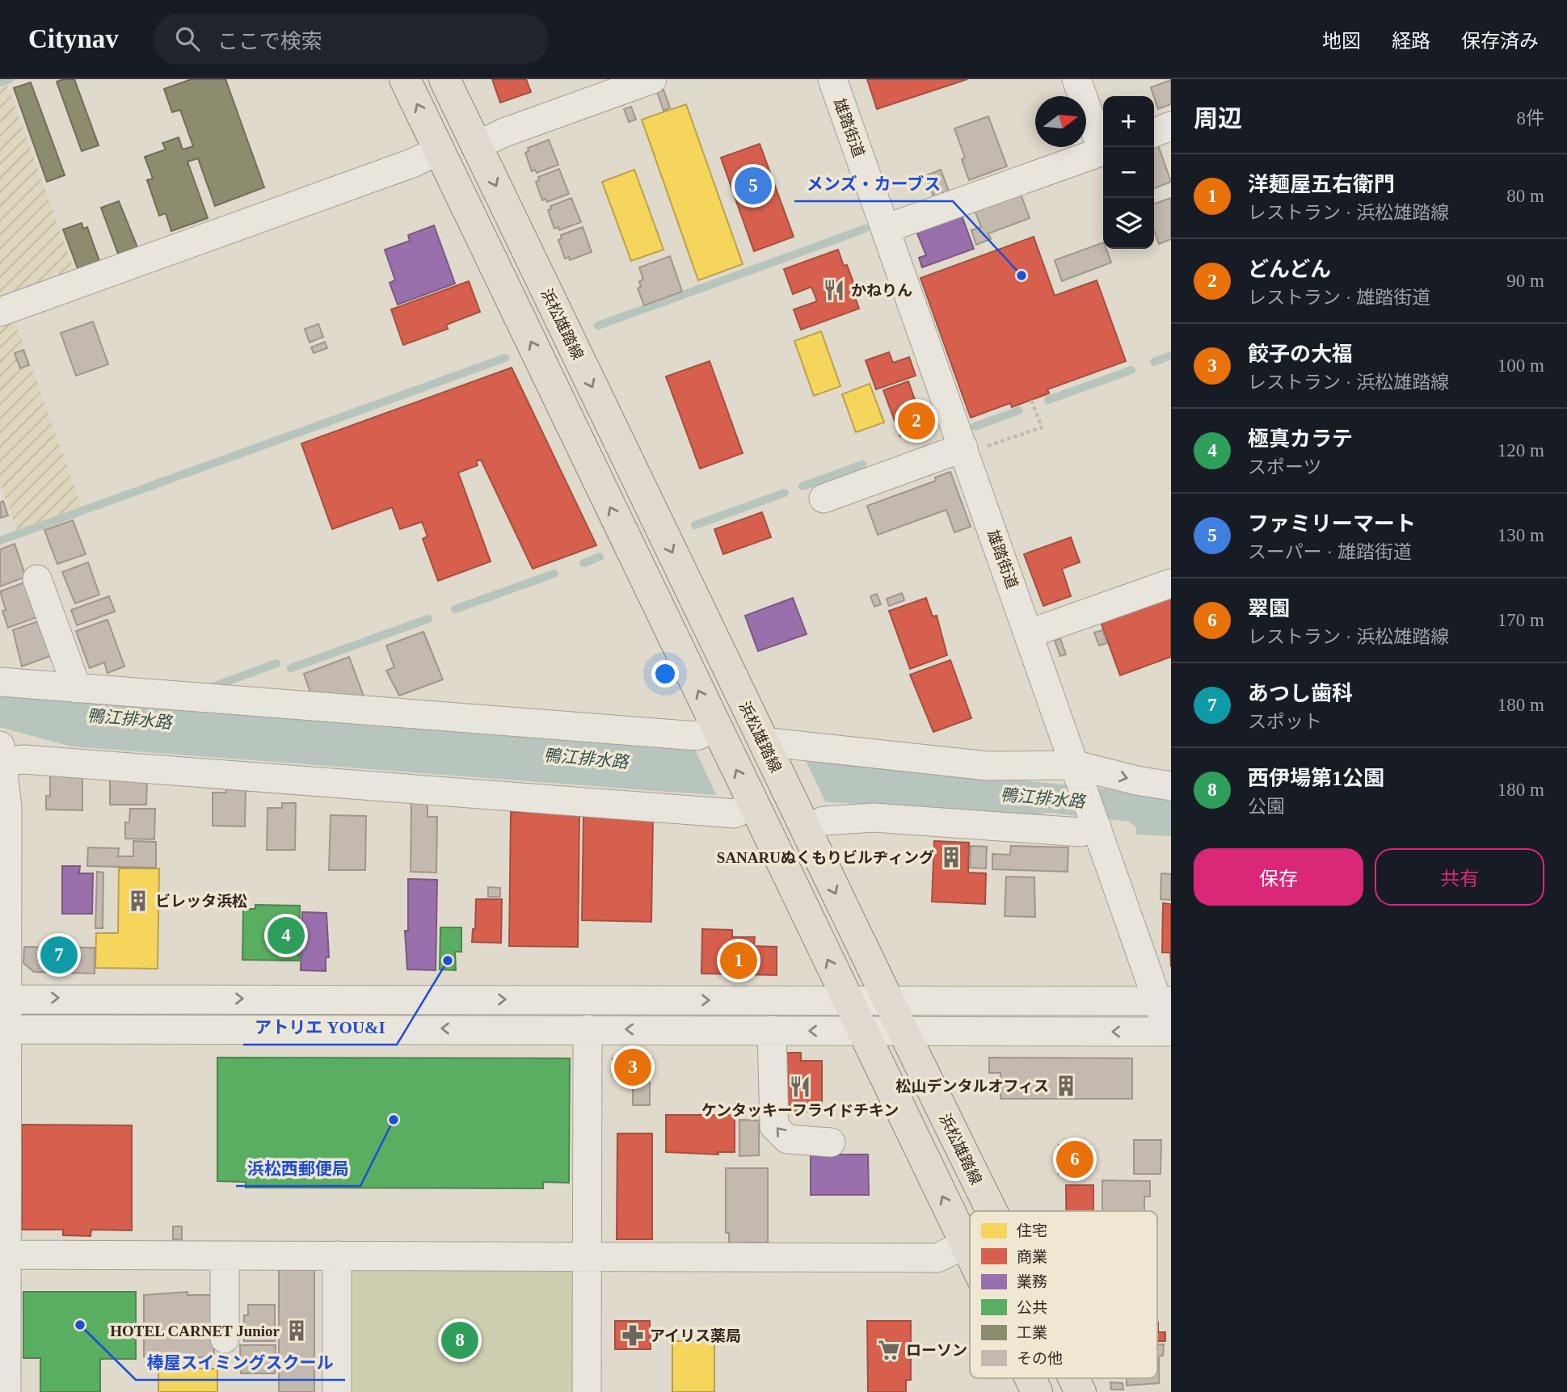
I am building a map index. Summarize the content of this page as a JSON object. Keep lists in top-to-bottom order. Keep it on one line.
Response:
{"streets":{"main road":["浜松雄踏線"],"street":["雄踏街道"]},"water":["鴨江排水路"],"places":{"other":["メンズ・カーブス","アトリエ YOU&I","浜松西郵便局","棒屋スイミングスクール"],"restaurant":["かねりん","ケンタッキーフライドチキン"],"building":["SANARUぬくもりビルヂィング","ビレッタ浜松","松山デンタルオフィス","HOTEL CARNET Junior"],"pharmacy":["アイリス薬局"],"supermarket":["ローソン"]},"legend":["住宅","商業","業務","公共","工業","その他"],"north":"right","page":{"header":"Citynav","search":"ここで検索","nav":["地図","経路","保存済み"],"heading":["周辺","8件"],"map_buttons":["+","−"],"list":[{"mark":"1","name":"洋麺屋五右衛門","note":"レストラン · 浜松雄踏線","value":"80 m"},{"mark":"2","name":"どんどん","note":"レストラン · 雄踏街道","value":"90 m"},{"mark":"3","name":"餃子の大福","note":"レストラン · 浜松雄踏線","value":"100 m"},{"mark":"4","name":"極真カラテ","note":"スポーツ","value":"120 m"},{"mark":"5","name":"ファミリーマート","note":"スーパー · 雄踏街道","value":"130 m"},{"mark":"6","name":"翠園","note":"レストラン · 浜松雄踏線","value":"170 m"},{"mark":"7","name":"あつし歯科","note":"スポット","value":"180 m"},{"mark":"8","name":"西伊場第1公園","note":"公園","value":"180 m"}],"pins":["5","2","4","7","1","3","6","8"],"buttons":["保存","共有"]}}
